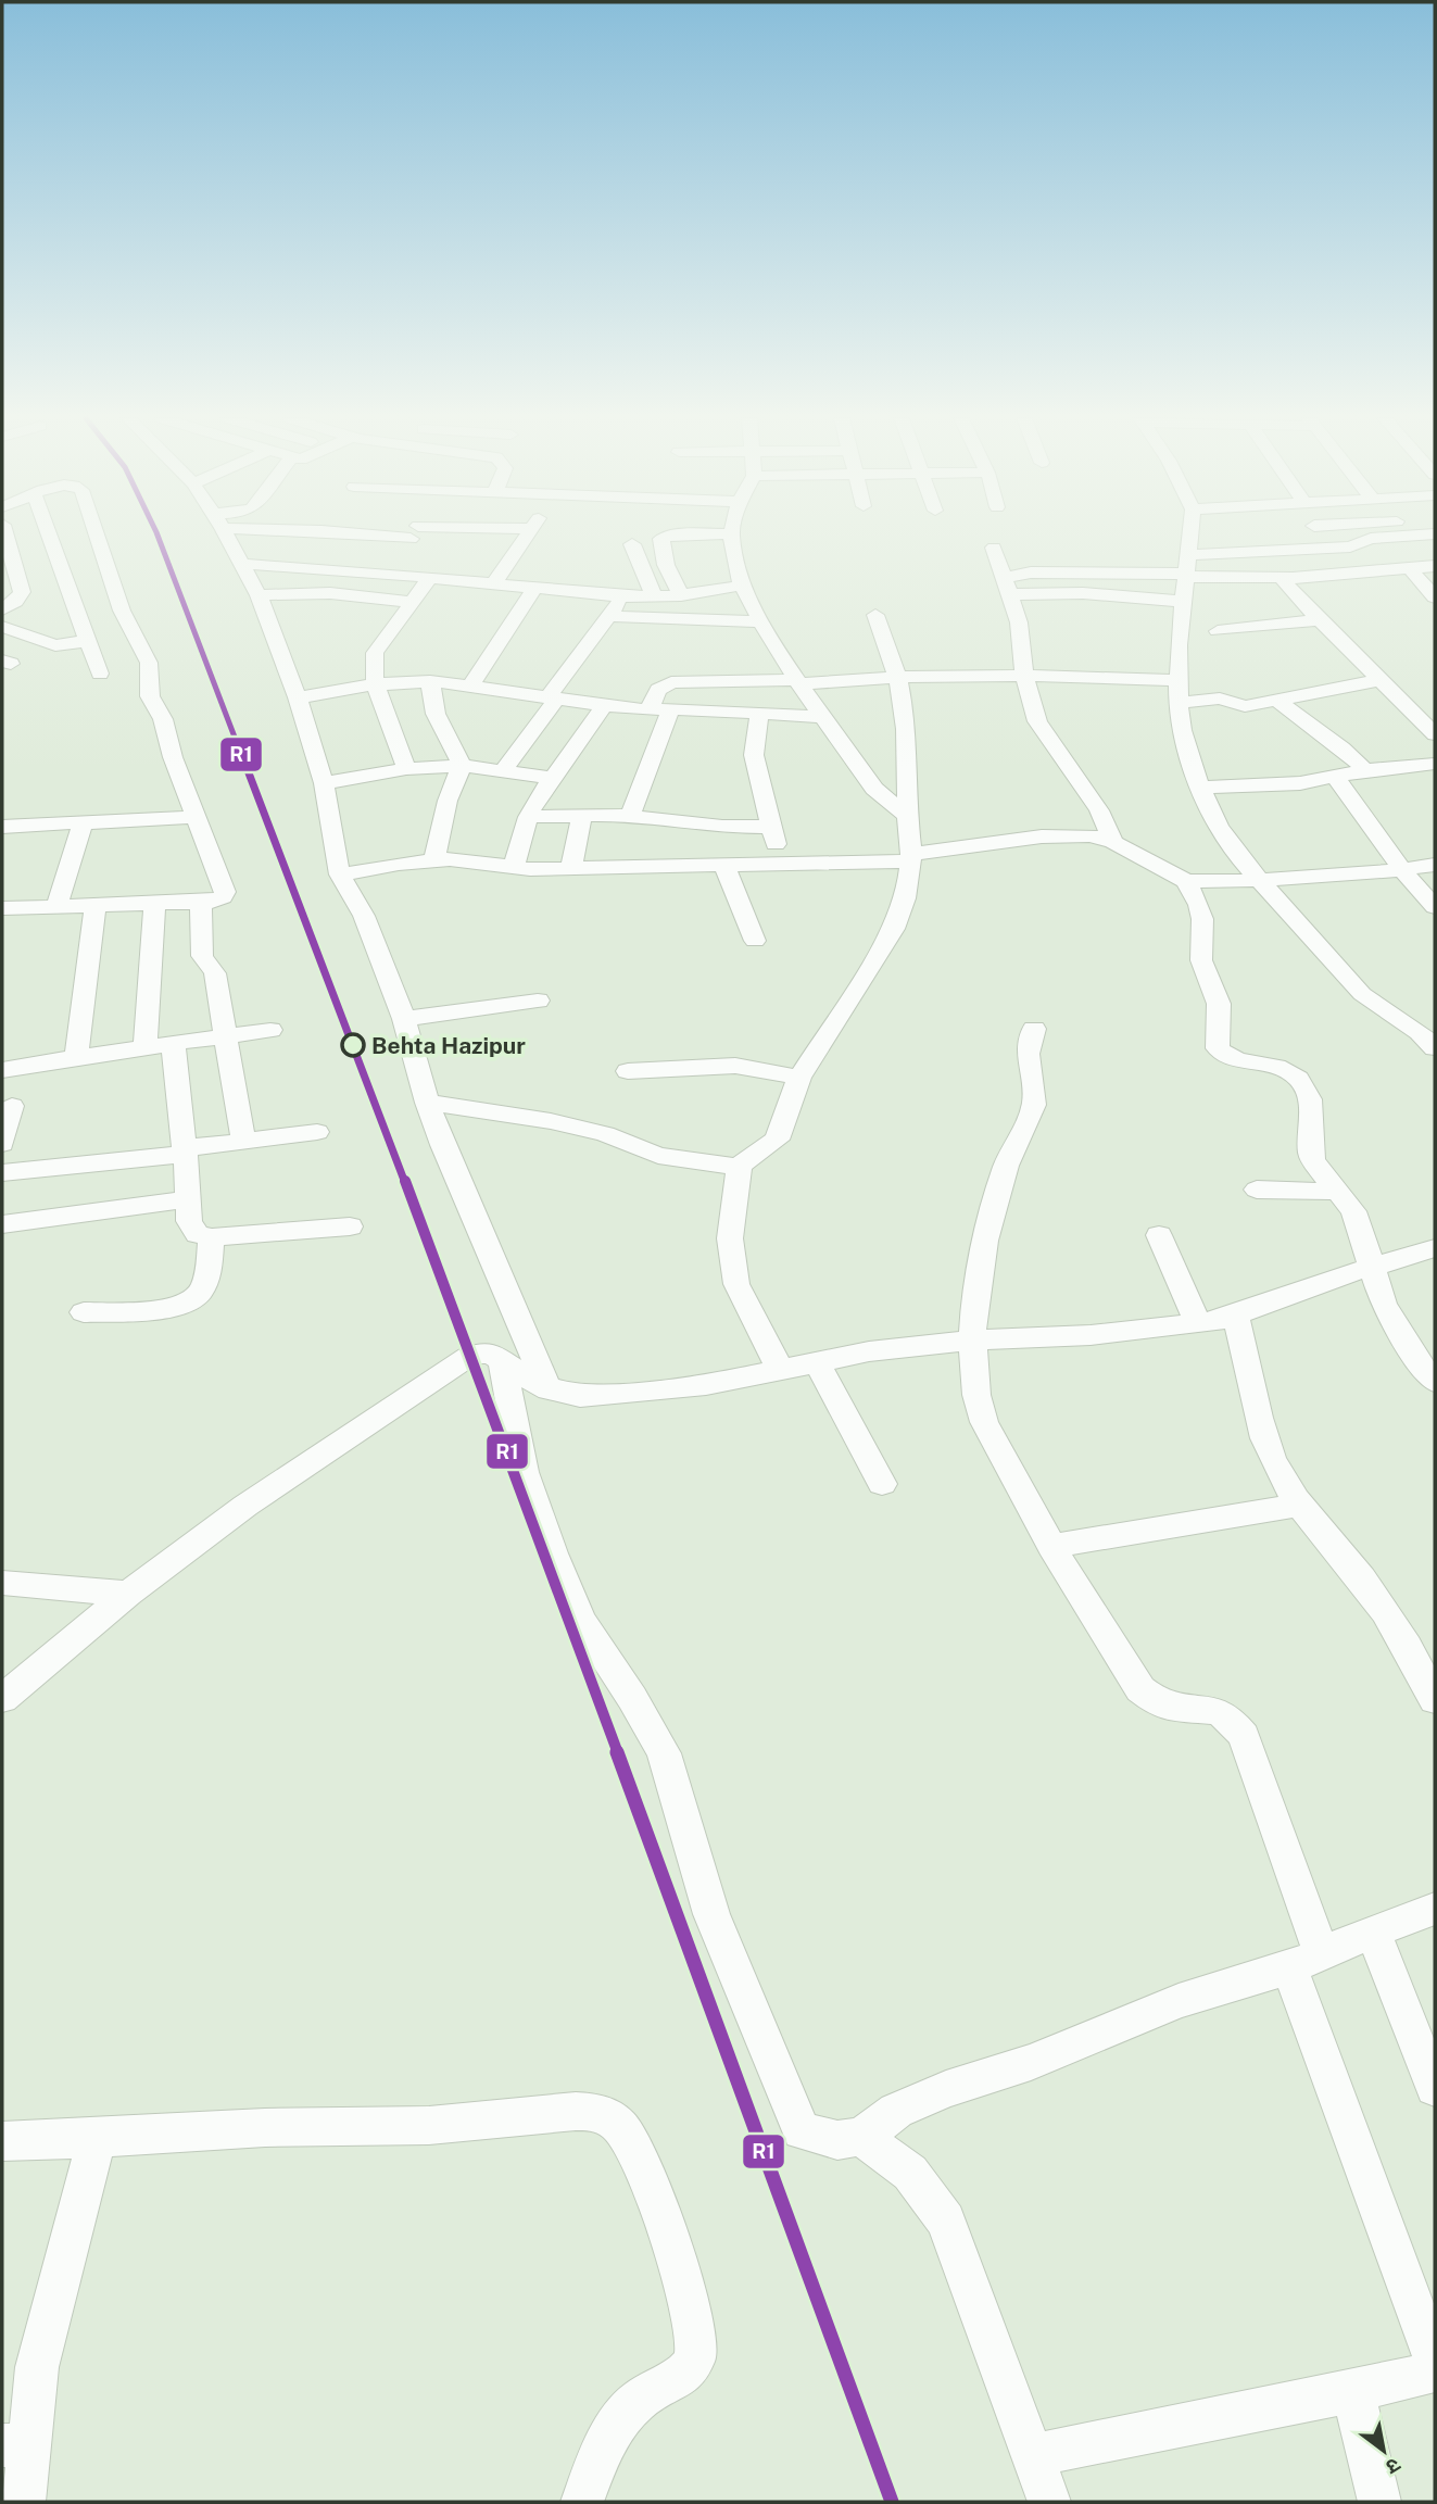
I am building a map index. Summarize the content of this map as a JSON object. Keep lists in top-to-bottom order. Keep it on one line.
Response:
{"places":["Behta Hazipur"],"lines":["transit line R1"],"north":"bottom right"}
